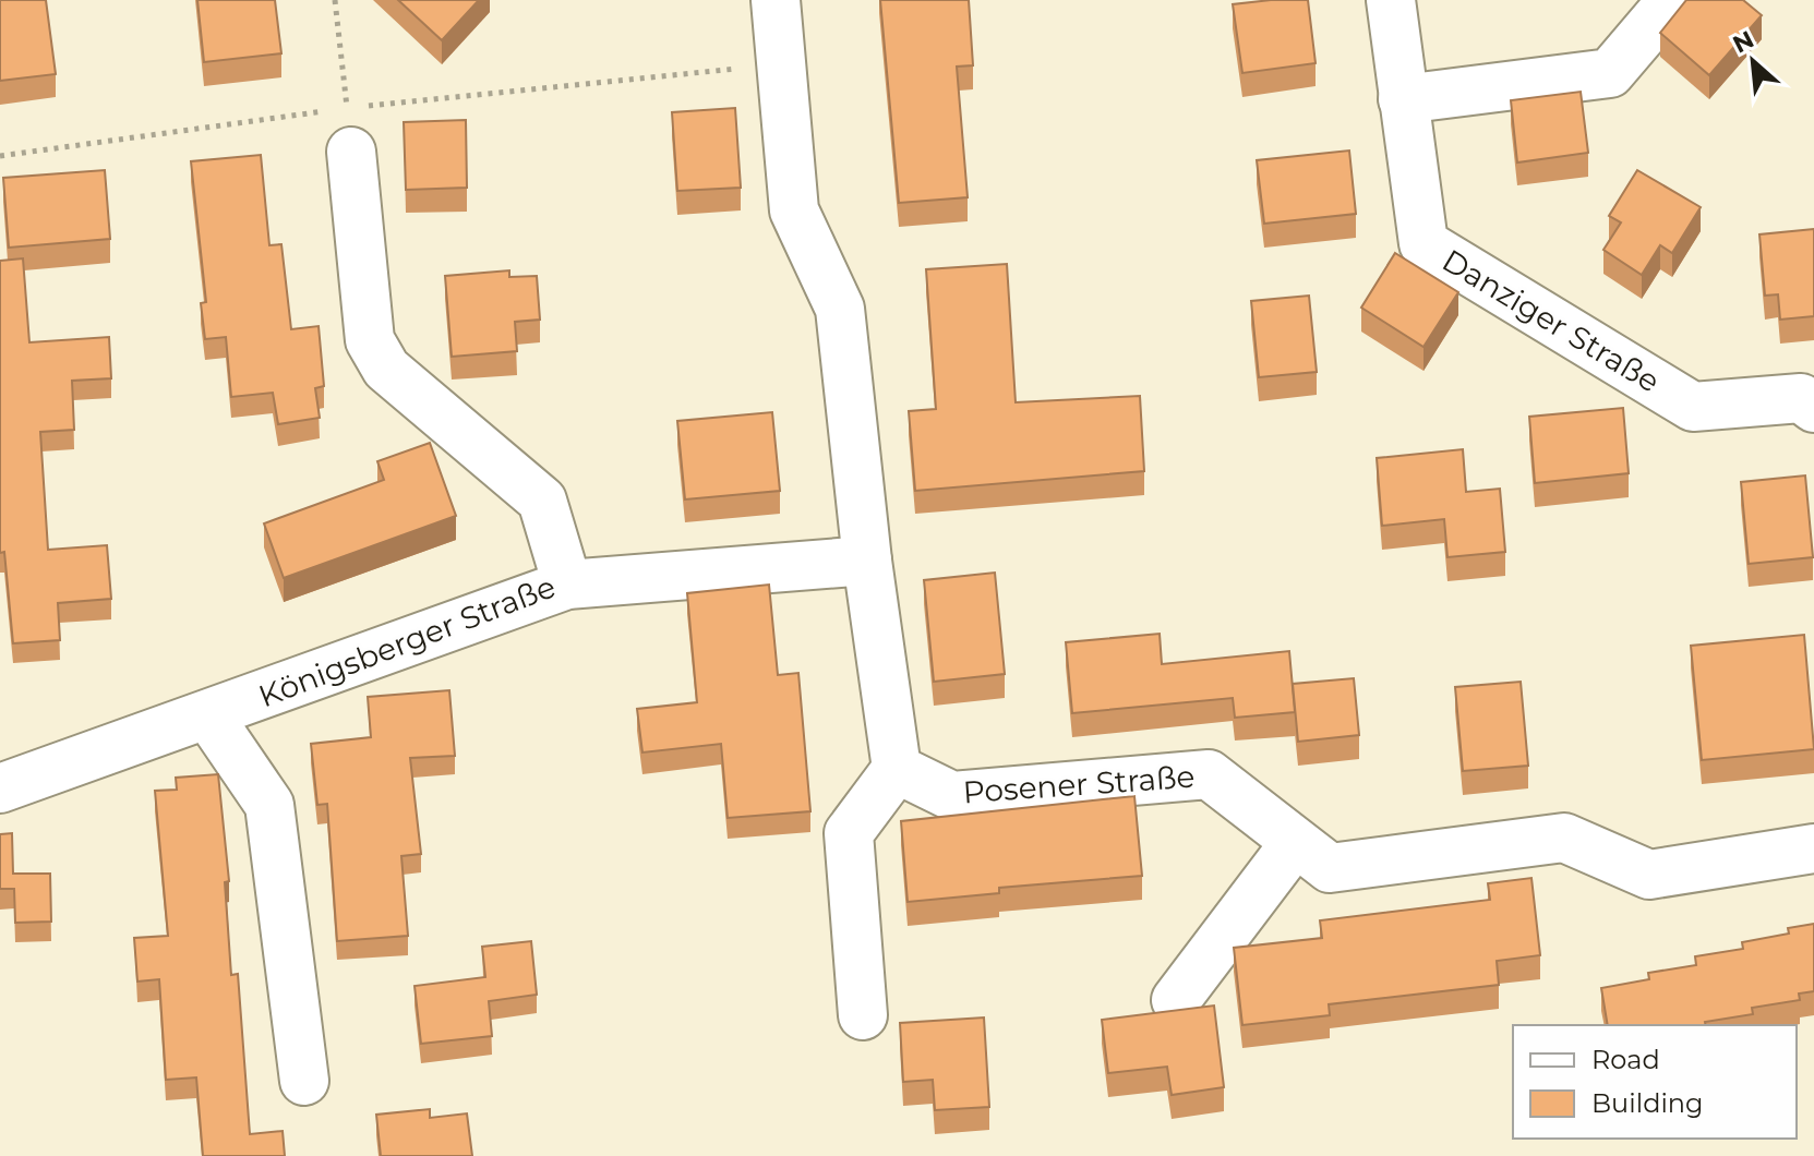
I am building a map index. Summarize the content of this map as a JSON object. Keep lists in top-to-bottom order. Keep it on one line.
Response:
{"streets":{"street":["Danziger Straße","Königsberger Straße","Posener Straße"]},"legend":["Road","Building"],"north":"top left"}
